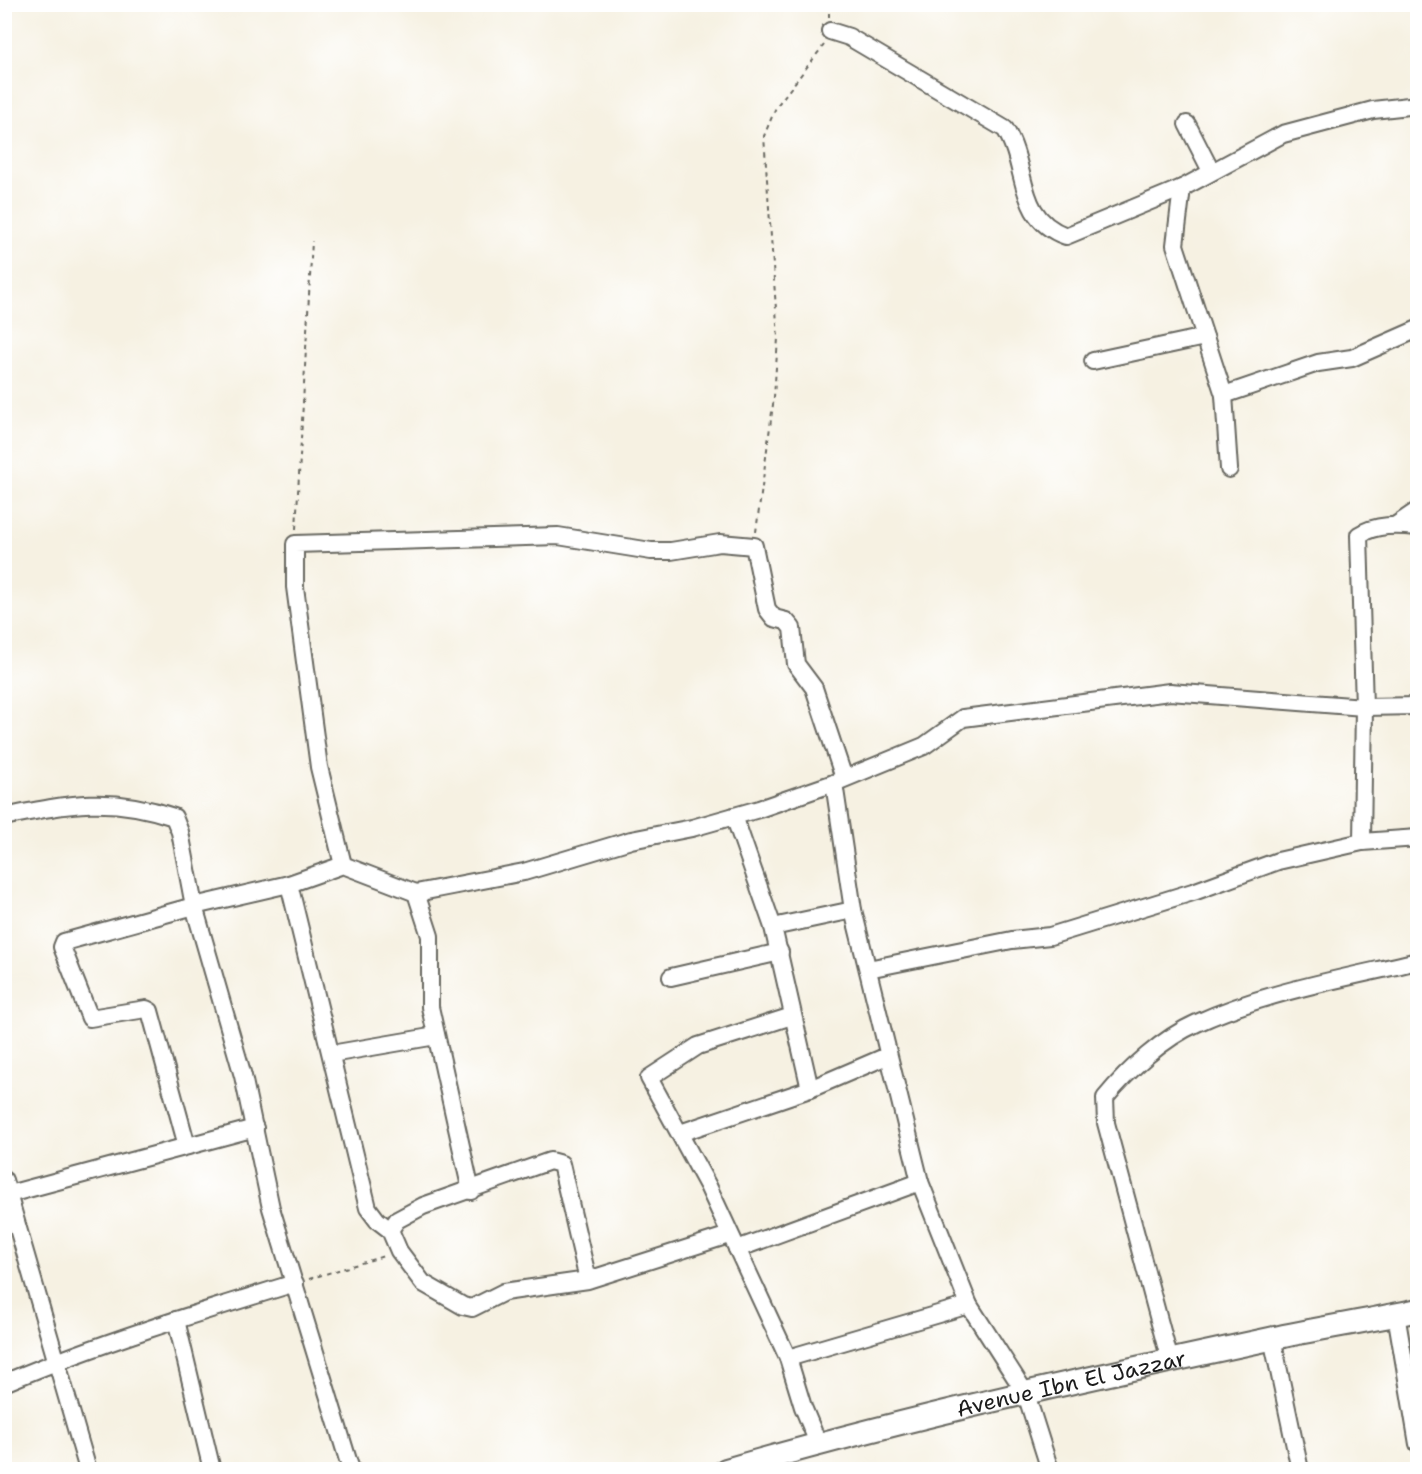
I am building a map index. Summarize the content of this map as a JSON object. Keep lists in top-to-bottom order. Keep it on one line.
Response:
{"streets":{"main road":["Avenue Ibn El Jazzar"]}}
